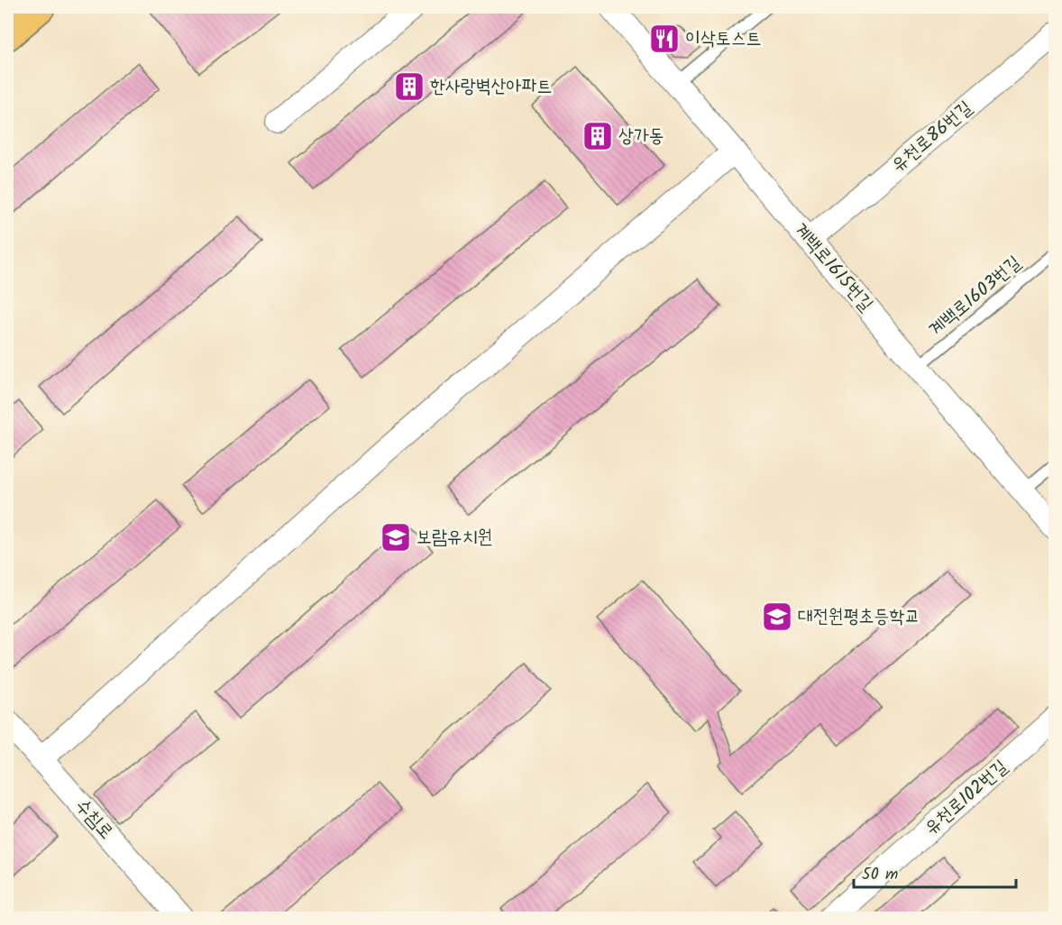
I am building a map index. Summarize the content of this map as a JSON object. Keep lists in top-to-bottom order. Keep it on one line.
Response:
{"streets":{"street":["유천로86번길","계백로1615번길","유천로102번길","수침로"],"lane":["계백로1603번길"]},"crossings":[["유천로86번길","계백로1615번길"],["계백로1615번길","계백로1603번길"]],"places":{"restaurant":["이삭토스트"],"building":["한사랑벽산아파트","상가동"],"school or university":["보람유치원","대전원평초등학교"]},"scale_bar":"50 m"}
